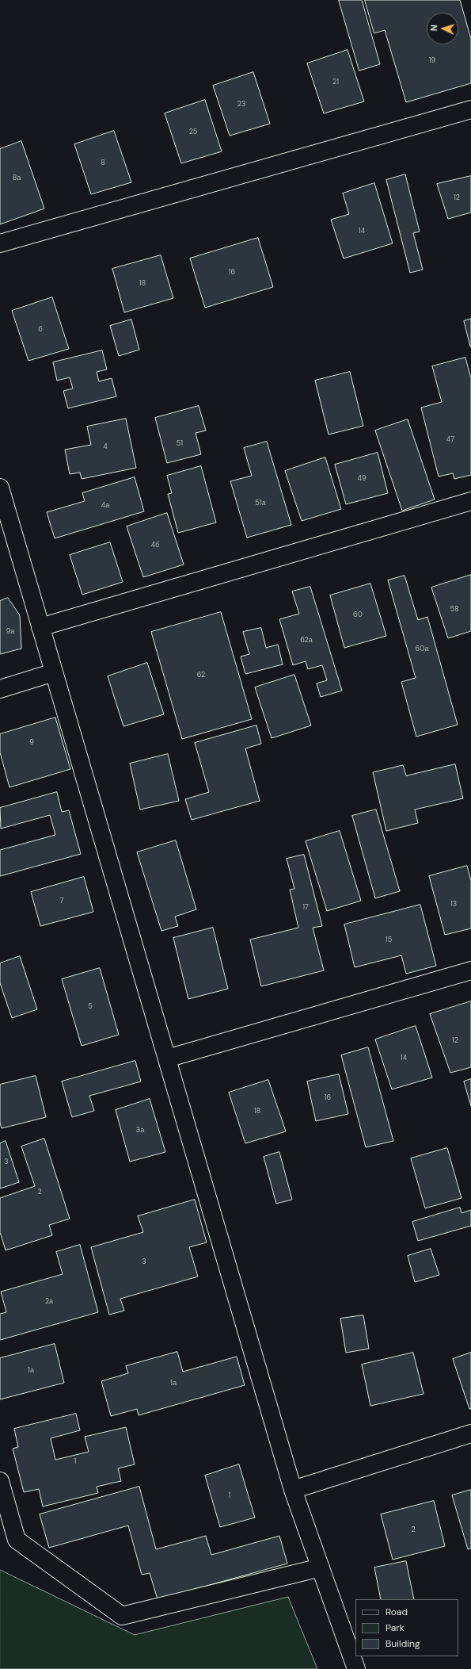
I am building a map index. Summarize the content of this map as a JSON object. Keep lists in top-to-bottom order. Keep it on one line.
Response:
{"house_numbers":["19","21","23","25","8","8а","12","14","16","18","6","47","51","4","49","51а","4а","4б","58","60","9а","62а","60а","62","9","7","13","17","15","5","12","14","16","18","3а","3","2","3","2а","1а","1а","1","1","2"],"legend":["Road","Park","Building"],"north":"left"}
